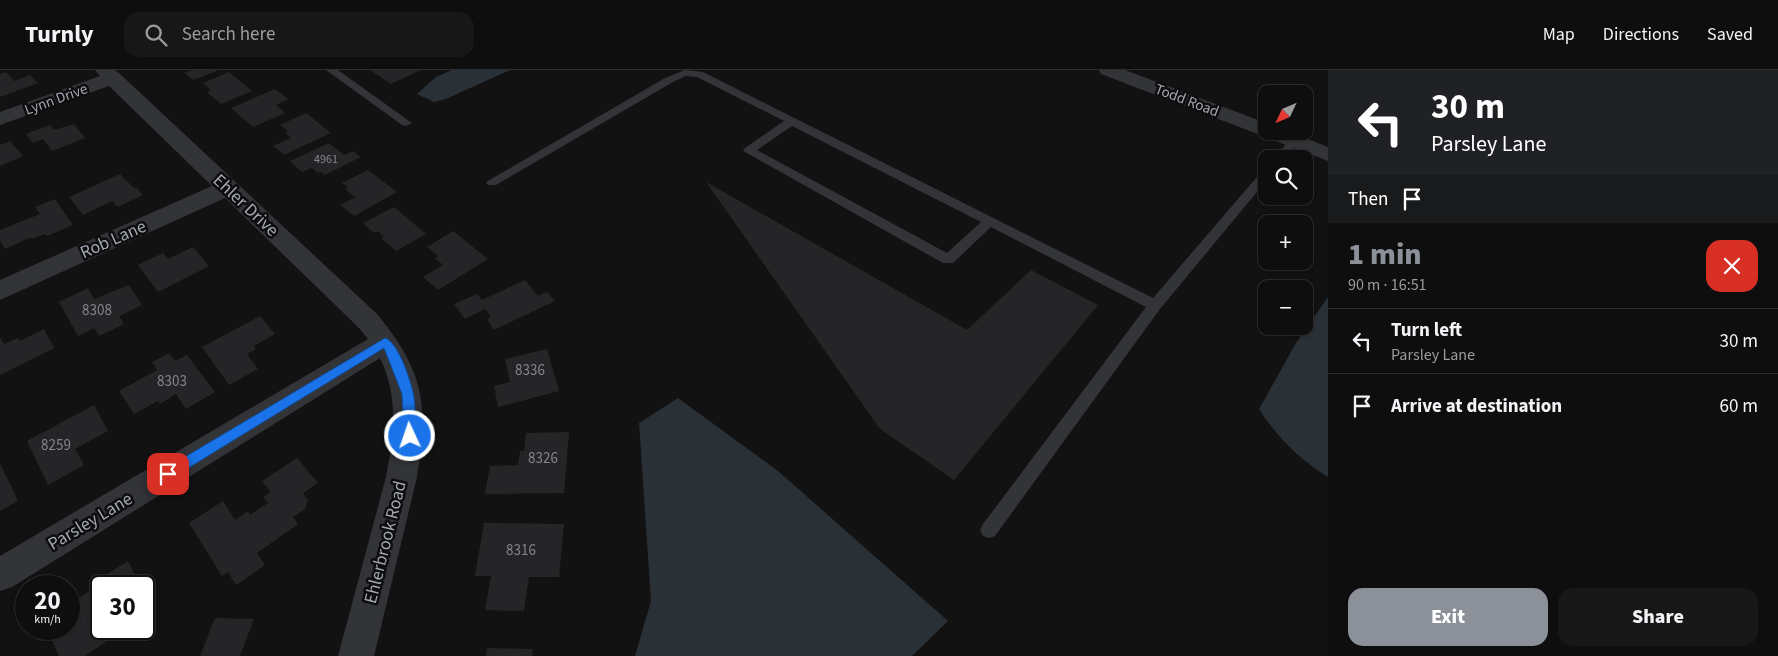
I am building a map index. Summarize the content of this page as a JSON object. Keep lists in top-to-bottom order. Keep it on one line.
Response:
{"streets":{"street":["Lynn Drive","Todd Road","Ehler Drive","Rob Lane","Parsley Lane","Ehlerbrook Road"]},"crossings":[["Lynn Drive","Ehler Drive"],["Ehler Drive","Rob Lane"],["Ehler Drive","Parsley Lane"],["Ehler Drive","Ehlerbrook Road"],["Parsley Lane","Ehlerbrook Road"]],"house_numbers":["4961","8308","8336","8303","8259","8326","8316"],"north":"bottom left","page":{"header":"Turnly","search":"Search here","nav":["Map","Directions","Saved"],"turn":["30 m","Parsley Lane"],"map_buttons":["+","−"],"then":"Then","heading":["1 min","90 m · 16:51"],"list":[{"name":"Turn left","note":"Parsley Lane","value":"30 m"},{"name":"Arrive at destination","value":"60 m"}],"speed":"20 km/h","limit":"30","buttons":["Exit","Share"]}}
